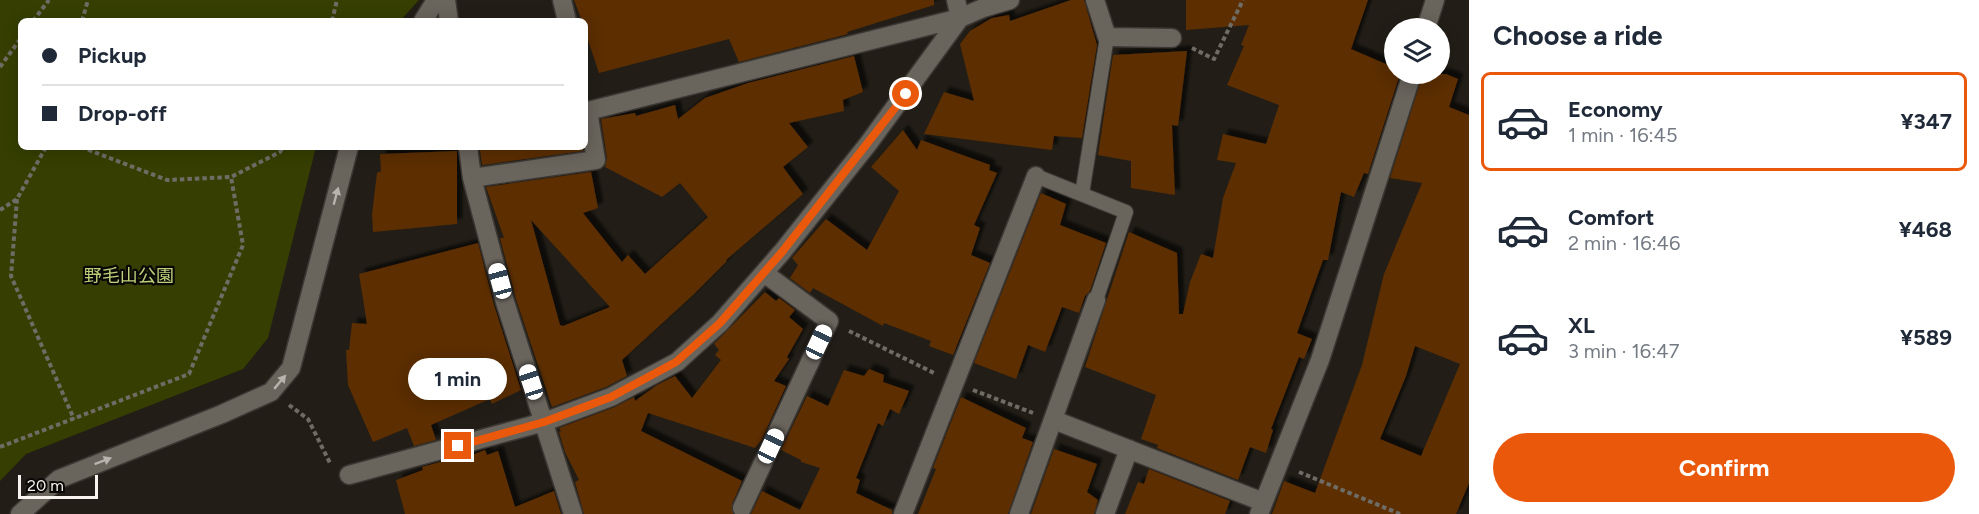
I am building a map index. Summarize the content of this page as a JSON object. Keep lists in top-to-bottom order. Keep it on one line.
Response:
{"parks":["野毛山公園"],"scale_bar":"20 m","page":{"heading":"Choose a ride","banner":["Pickup","Drop-off"],"list":[{"name":"Economy","note":"1 min · 16:45","value":"¥347"},{"name":"Comfort","note":"2 min · 16:46","value":"¥468"},{"name":"XL","note":"3 min · 16:47","value":"¥589"}],"bubble":"1 min","buttons":"Confirm","scale":"20 m"}}
